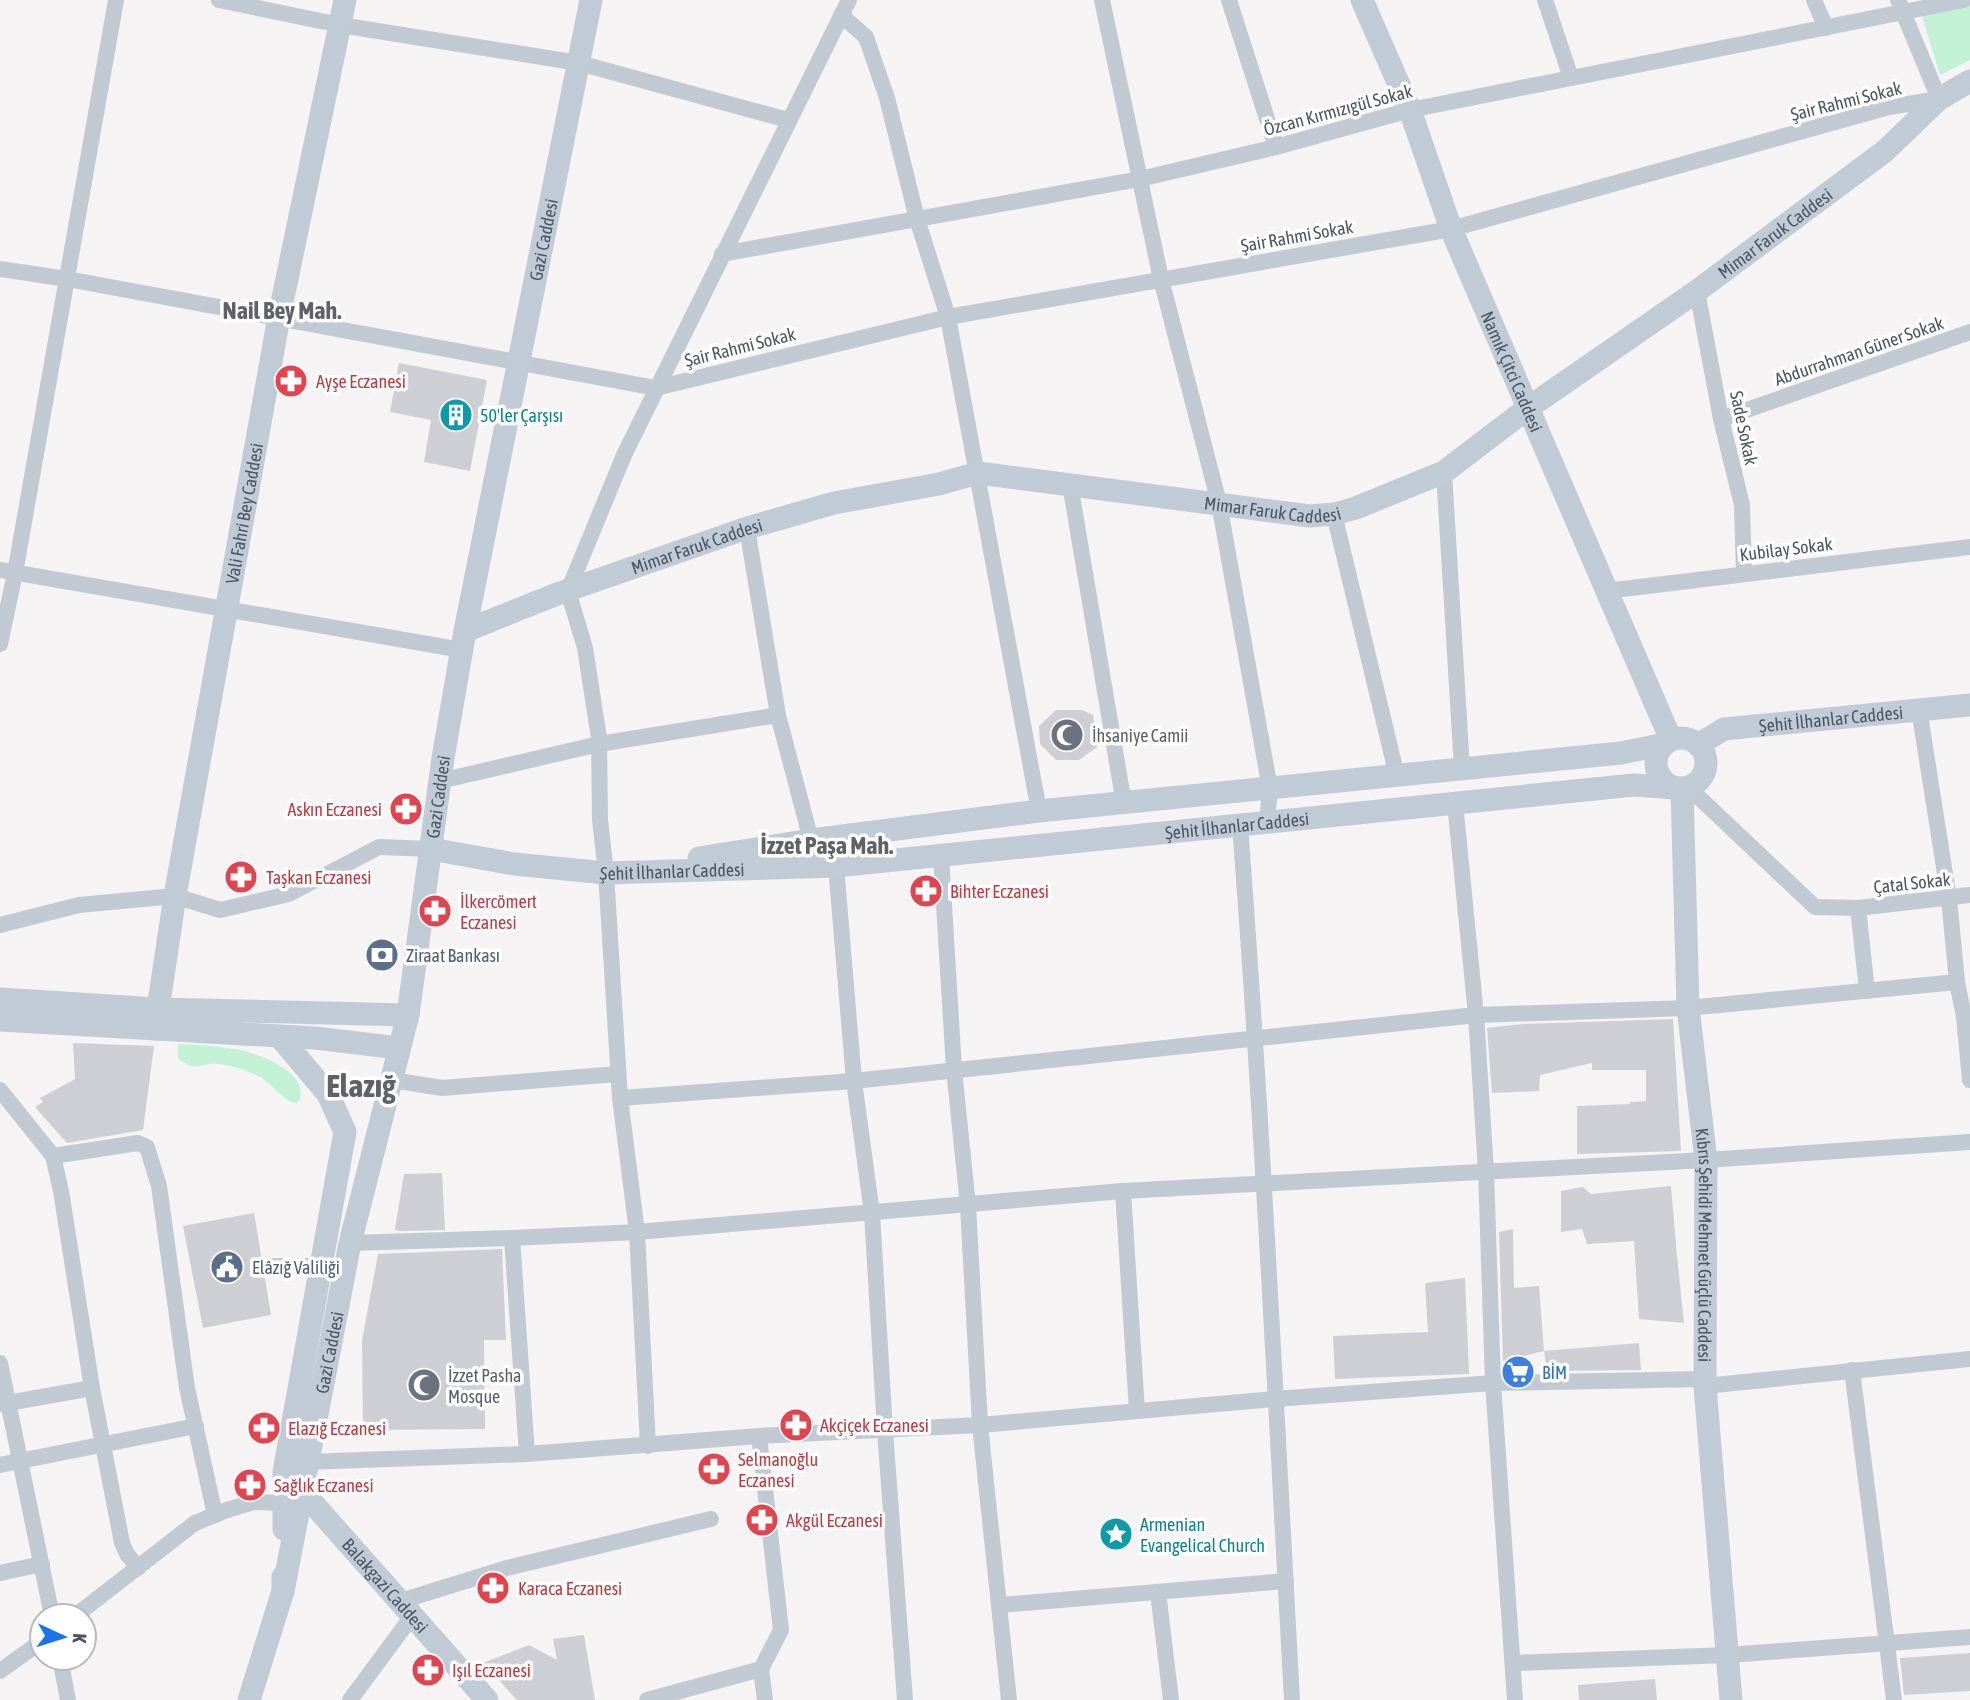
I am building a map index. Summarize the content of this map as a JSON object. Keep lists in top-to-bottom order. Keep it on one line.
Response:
{"streets":{"street":["Şair Rahmi Sokak","Özcan Kırmızıgül Sokak","Mimar Faruk Caddesi","Gazi Caddesi","Abdurrahman Güner Sokak","Namık Çitci Caddesi","Sade Sokak","Vali Fahri Bey Caddesi","Kubilay Sokak","Şehit İlhanlar Caddesi","Çatal Sokak","Kıbrıs Şehidi Mehmet Güçlü Caddesi","Balakgazi Caddesi"]},"crossings":[["Şair Rahmi Sokak","Mimar Faruk Caddesi"],["Şair Rahmi Sokak","Namık Çitci Caddesi"],["Özcan Kırmızıgül Sokak","Namık Çitci Caddesi"],["Mimar Faruk Caddesi","Gazi Caddesi"],["Mimar Faruk Caddesi","Namık Çitci Caddesi"],["Mimar Faruk Caddesi","Sade Sokak"],["Gazi Caddesi","Balakgazi Caddesi"],["Abdurrahman Güner Sokak","Sade Sokak"],["Namık Çitci Caddesi","Kubilay Sokak"],["Namık Çitci Caddesi","Şehit İlhanlar Caddesi"],["Namık Çitci Caddesi","Çatal Sokak"],["Namık Çitci Caddesi","Kıbrıs Şehidi Mehmet Güçlü Caddesi"],["Sade Sokak","Kubilay Sokak"],["Şehit İlhanlar Caddesi","Çatal Sokak"],["Şehit İlhanlar Caddesi","Kıbrıs Şehidi Mehmet Güçlü Caddesi"],["Çatal Sokak","Kıbrıs Şehidi Mehmet Güçlü Caddesi"]],"districts":["Nail Bey Mah.","İzzet Paşa Mah.","Elazığ"],"places":{"pharmacy":["Ayşe Eczanesi","Askın Eczanesi","Taşkan Eczanesi","Bihter Eczanesi","İlkercömert Eczanesi","Akçiçek Eczanesi","Elazığ Eczanesi","Selmanoğlu Eczanesi","Sağlık Eczanesi","Akgül Eczanesi","Karaca Eczanesi","Işıl Eczanesi"],"building":["50'ler Çarşısı"],"mosque":["İhsaniye Camii","İzzet Pasha Mosque"],"bank":["Ziraat Bankası"],"public building":["Elâzığ Valiliği"],"supermarket":["BİM"],"place":["Armenian Evangelical Church"]},"north":"right"}
